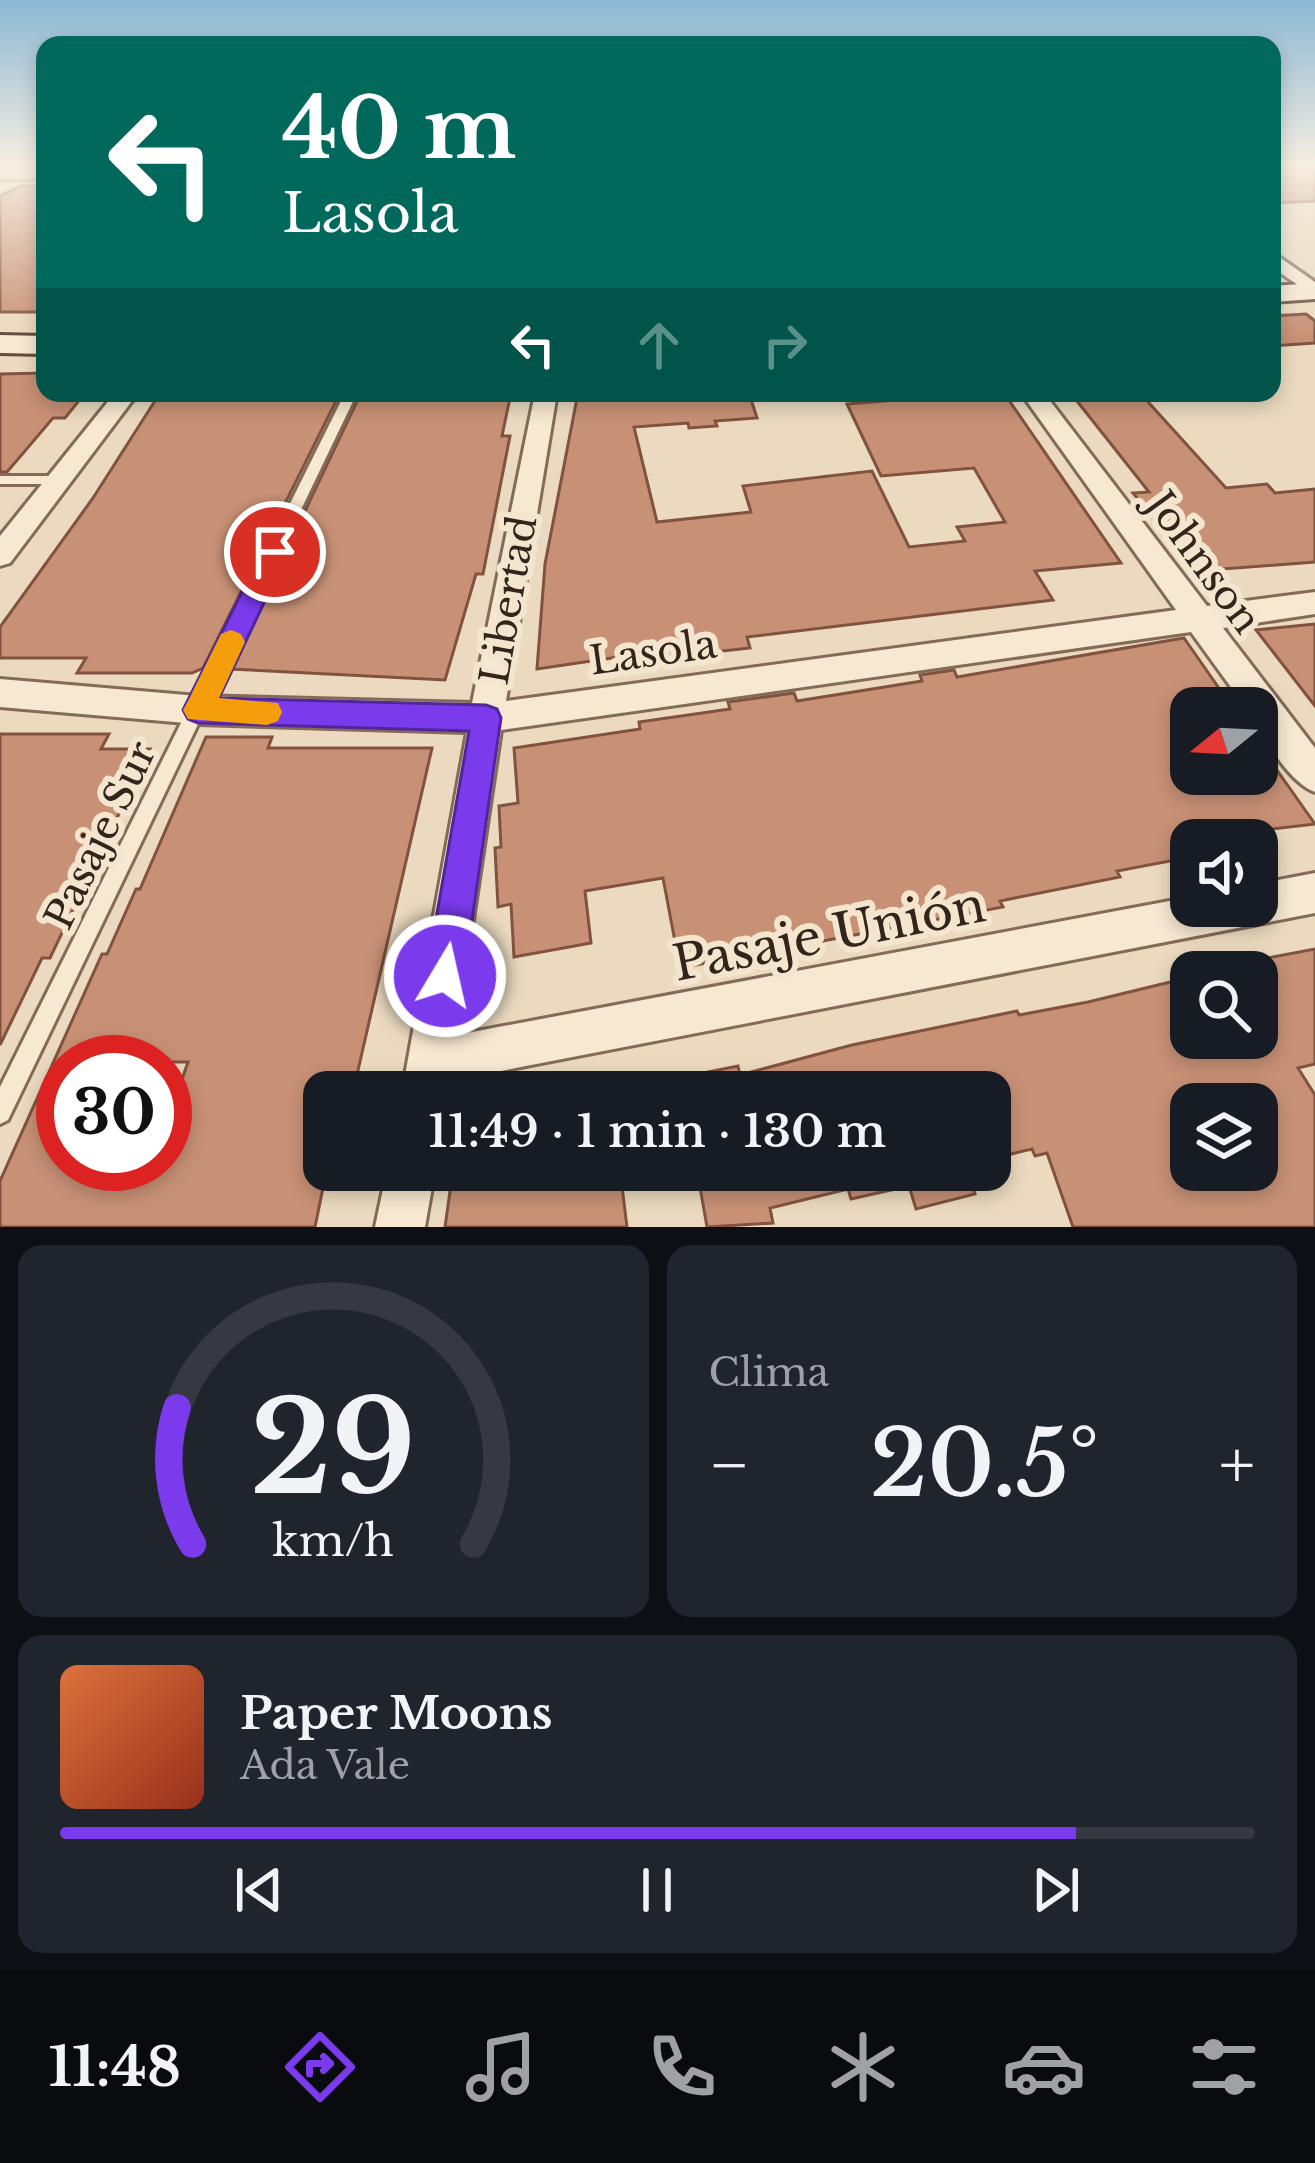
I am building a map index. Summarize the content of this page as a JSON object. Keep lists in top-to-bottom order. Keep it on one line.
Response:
{"streets":{"street":["Johnson","Libertad","Lasola","Pasaje Unión"],"lane":["Pasaje Sur"]},"crossings":[["Johnson","Lasola"],["Libertad","Lasola"],["Lasola","Pasaje Sur"]],"north":"left","page":{"turn":["40 m","Lasola"],"limit":"30","trip":"11:49 · 1 min · 130 m","tile":"Clima","heat":["−","20.5°","+"],"song":["Paper Moons","Ada Vale"],"tabs":"11:48","gauge":["29","km/h"]}}
